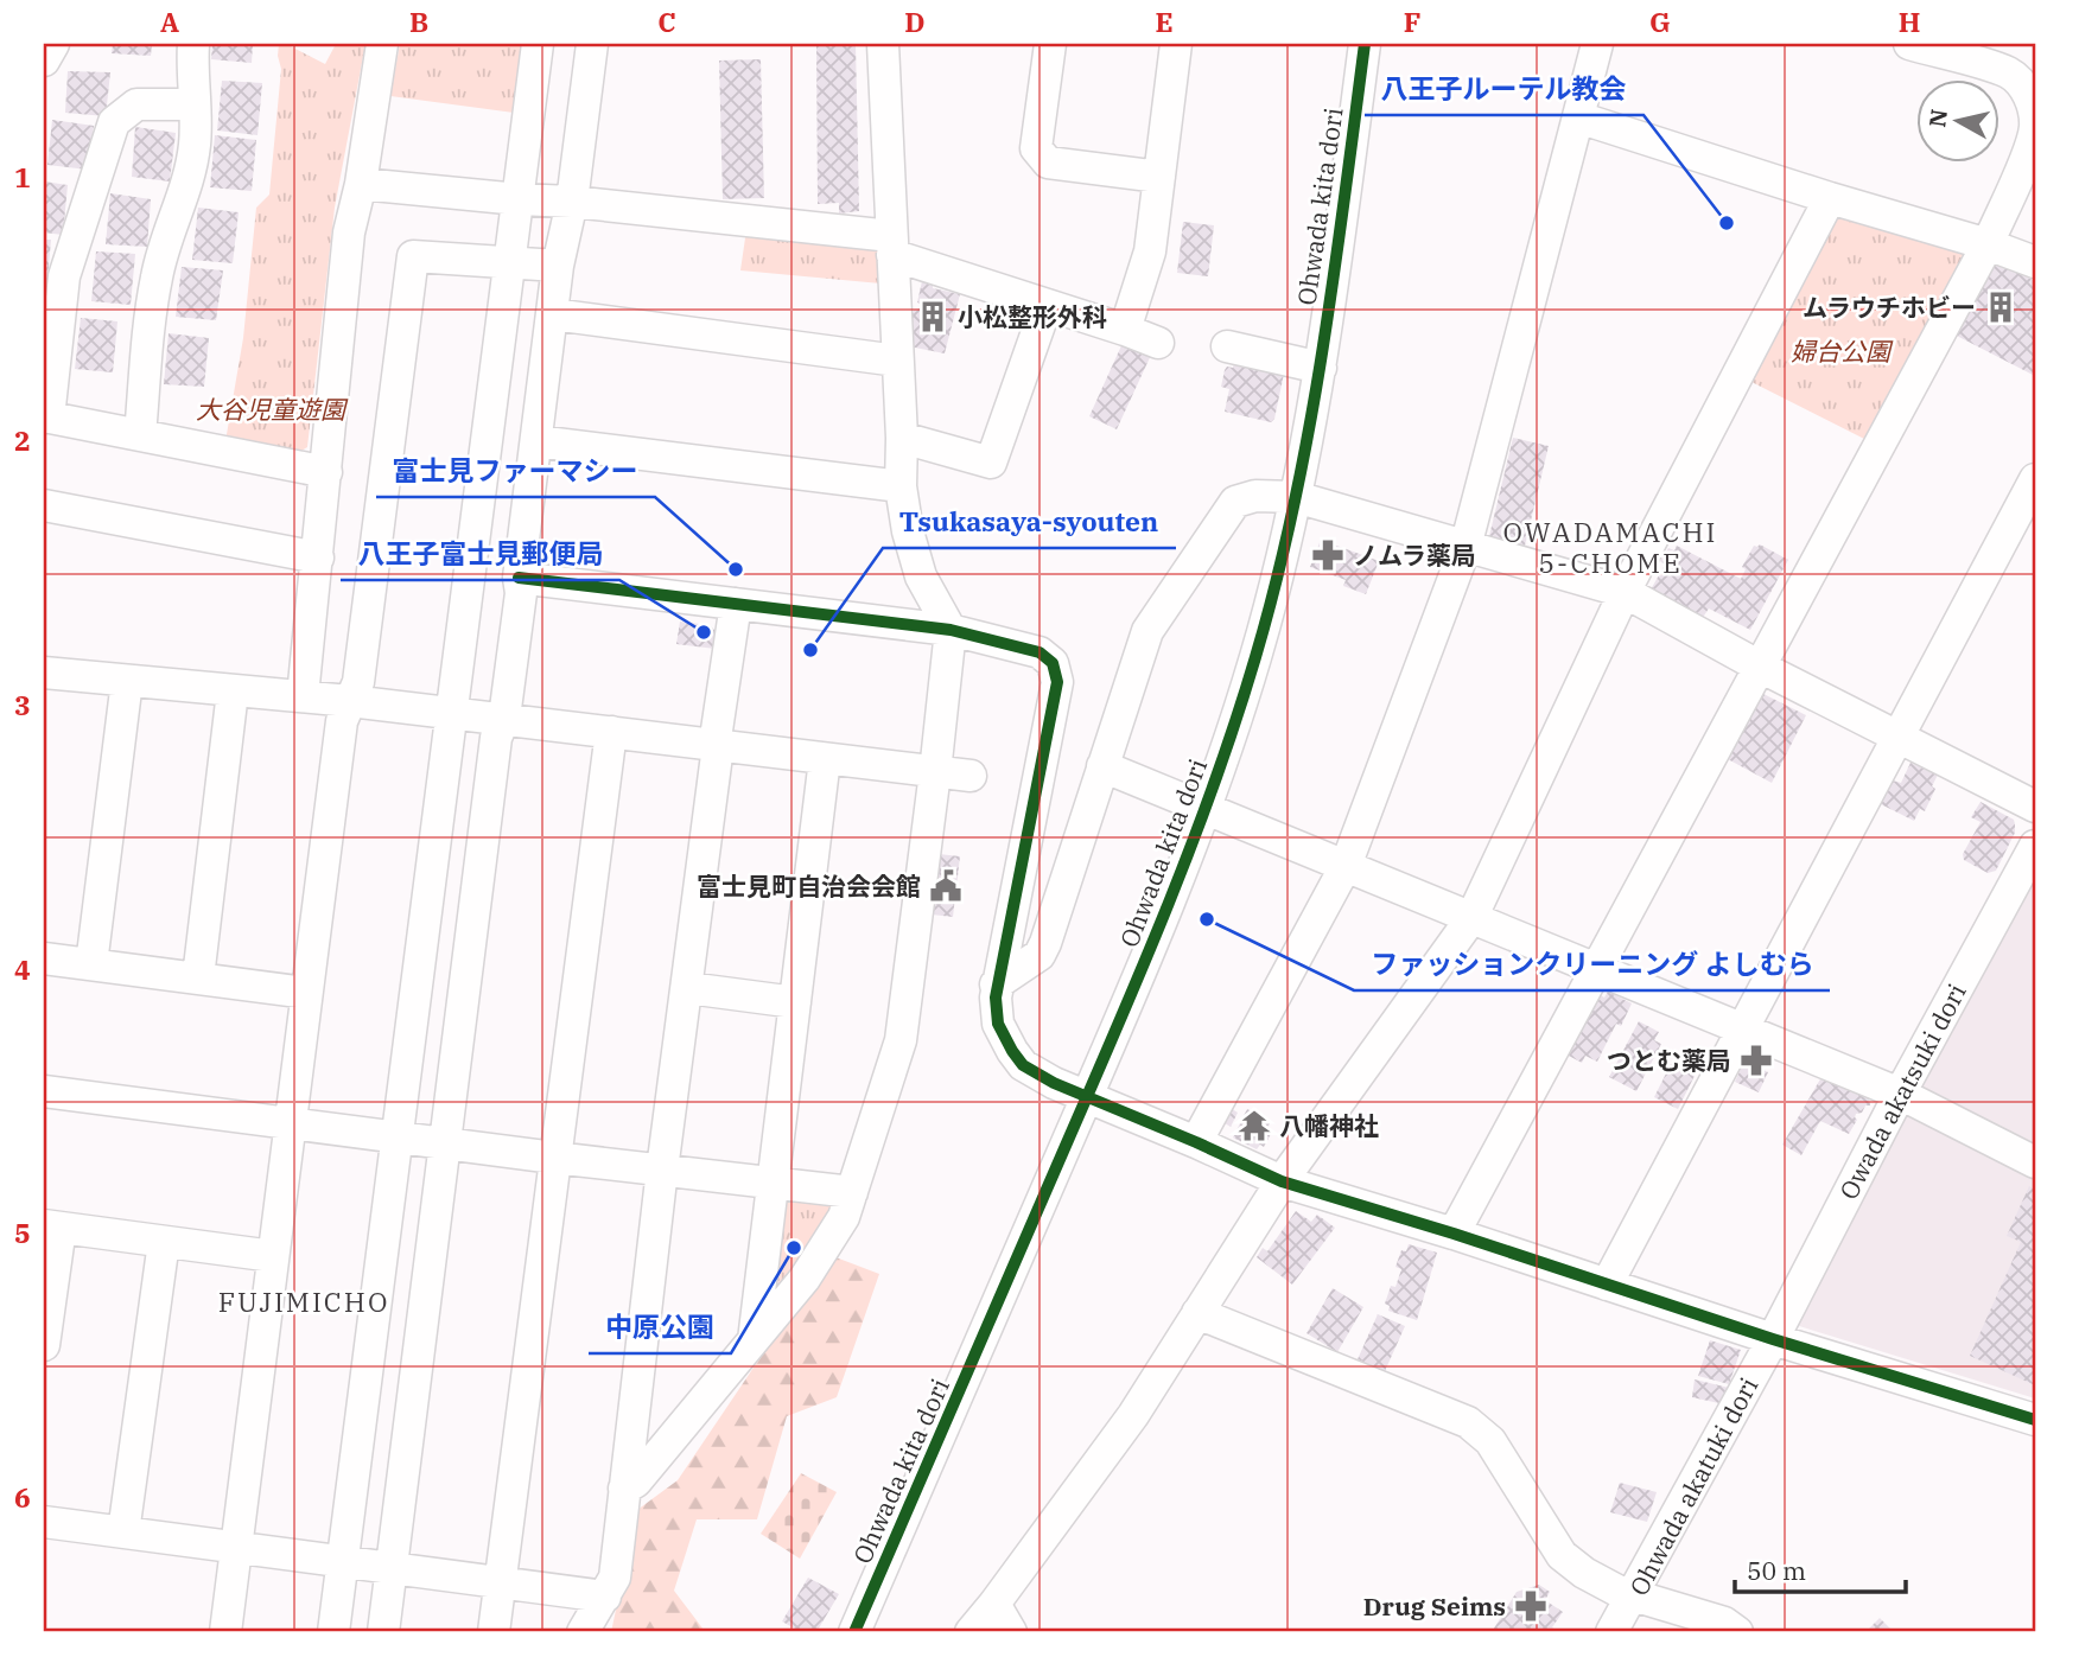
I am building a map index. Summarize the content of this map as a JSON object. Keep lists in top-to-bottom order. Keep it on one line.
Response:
{"streets":{"street":["Ohwada kita dori","Owada akatsuki dori","Ohwada akatuki dori"]},"crossings":[["Owada akatsuki dori","Ohwada akatuki dori"]],"districts":["OWADAMACHI 5-CHOME","FUJIMICHO"],"parks":["婦台公園","大谷児童遊園"],"places":{"other":["八王子ルーテル教会","富士見ファーマシー","八王子富士見郵便局","Tsukasaya-syouten","ファッションクリーニング よしむら","中原公園"],"building":["ムラウチホビー","小松整形外科"],"pharmacy":["ノムラ薬局","つとむ薬局","Drug Seims"],"public building":["富士見町自治会会館"],"temple":["八幡神社"]},"scale_bar":"50 m","north":"left","grid":{"columns":["A","B","C","D","E","F","G","H"],"rows":["1","2","3","4","5","6"]}}
